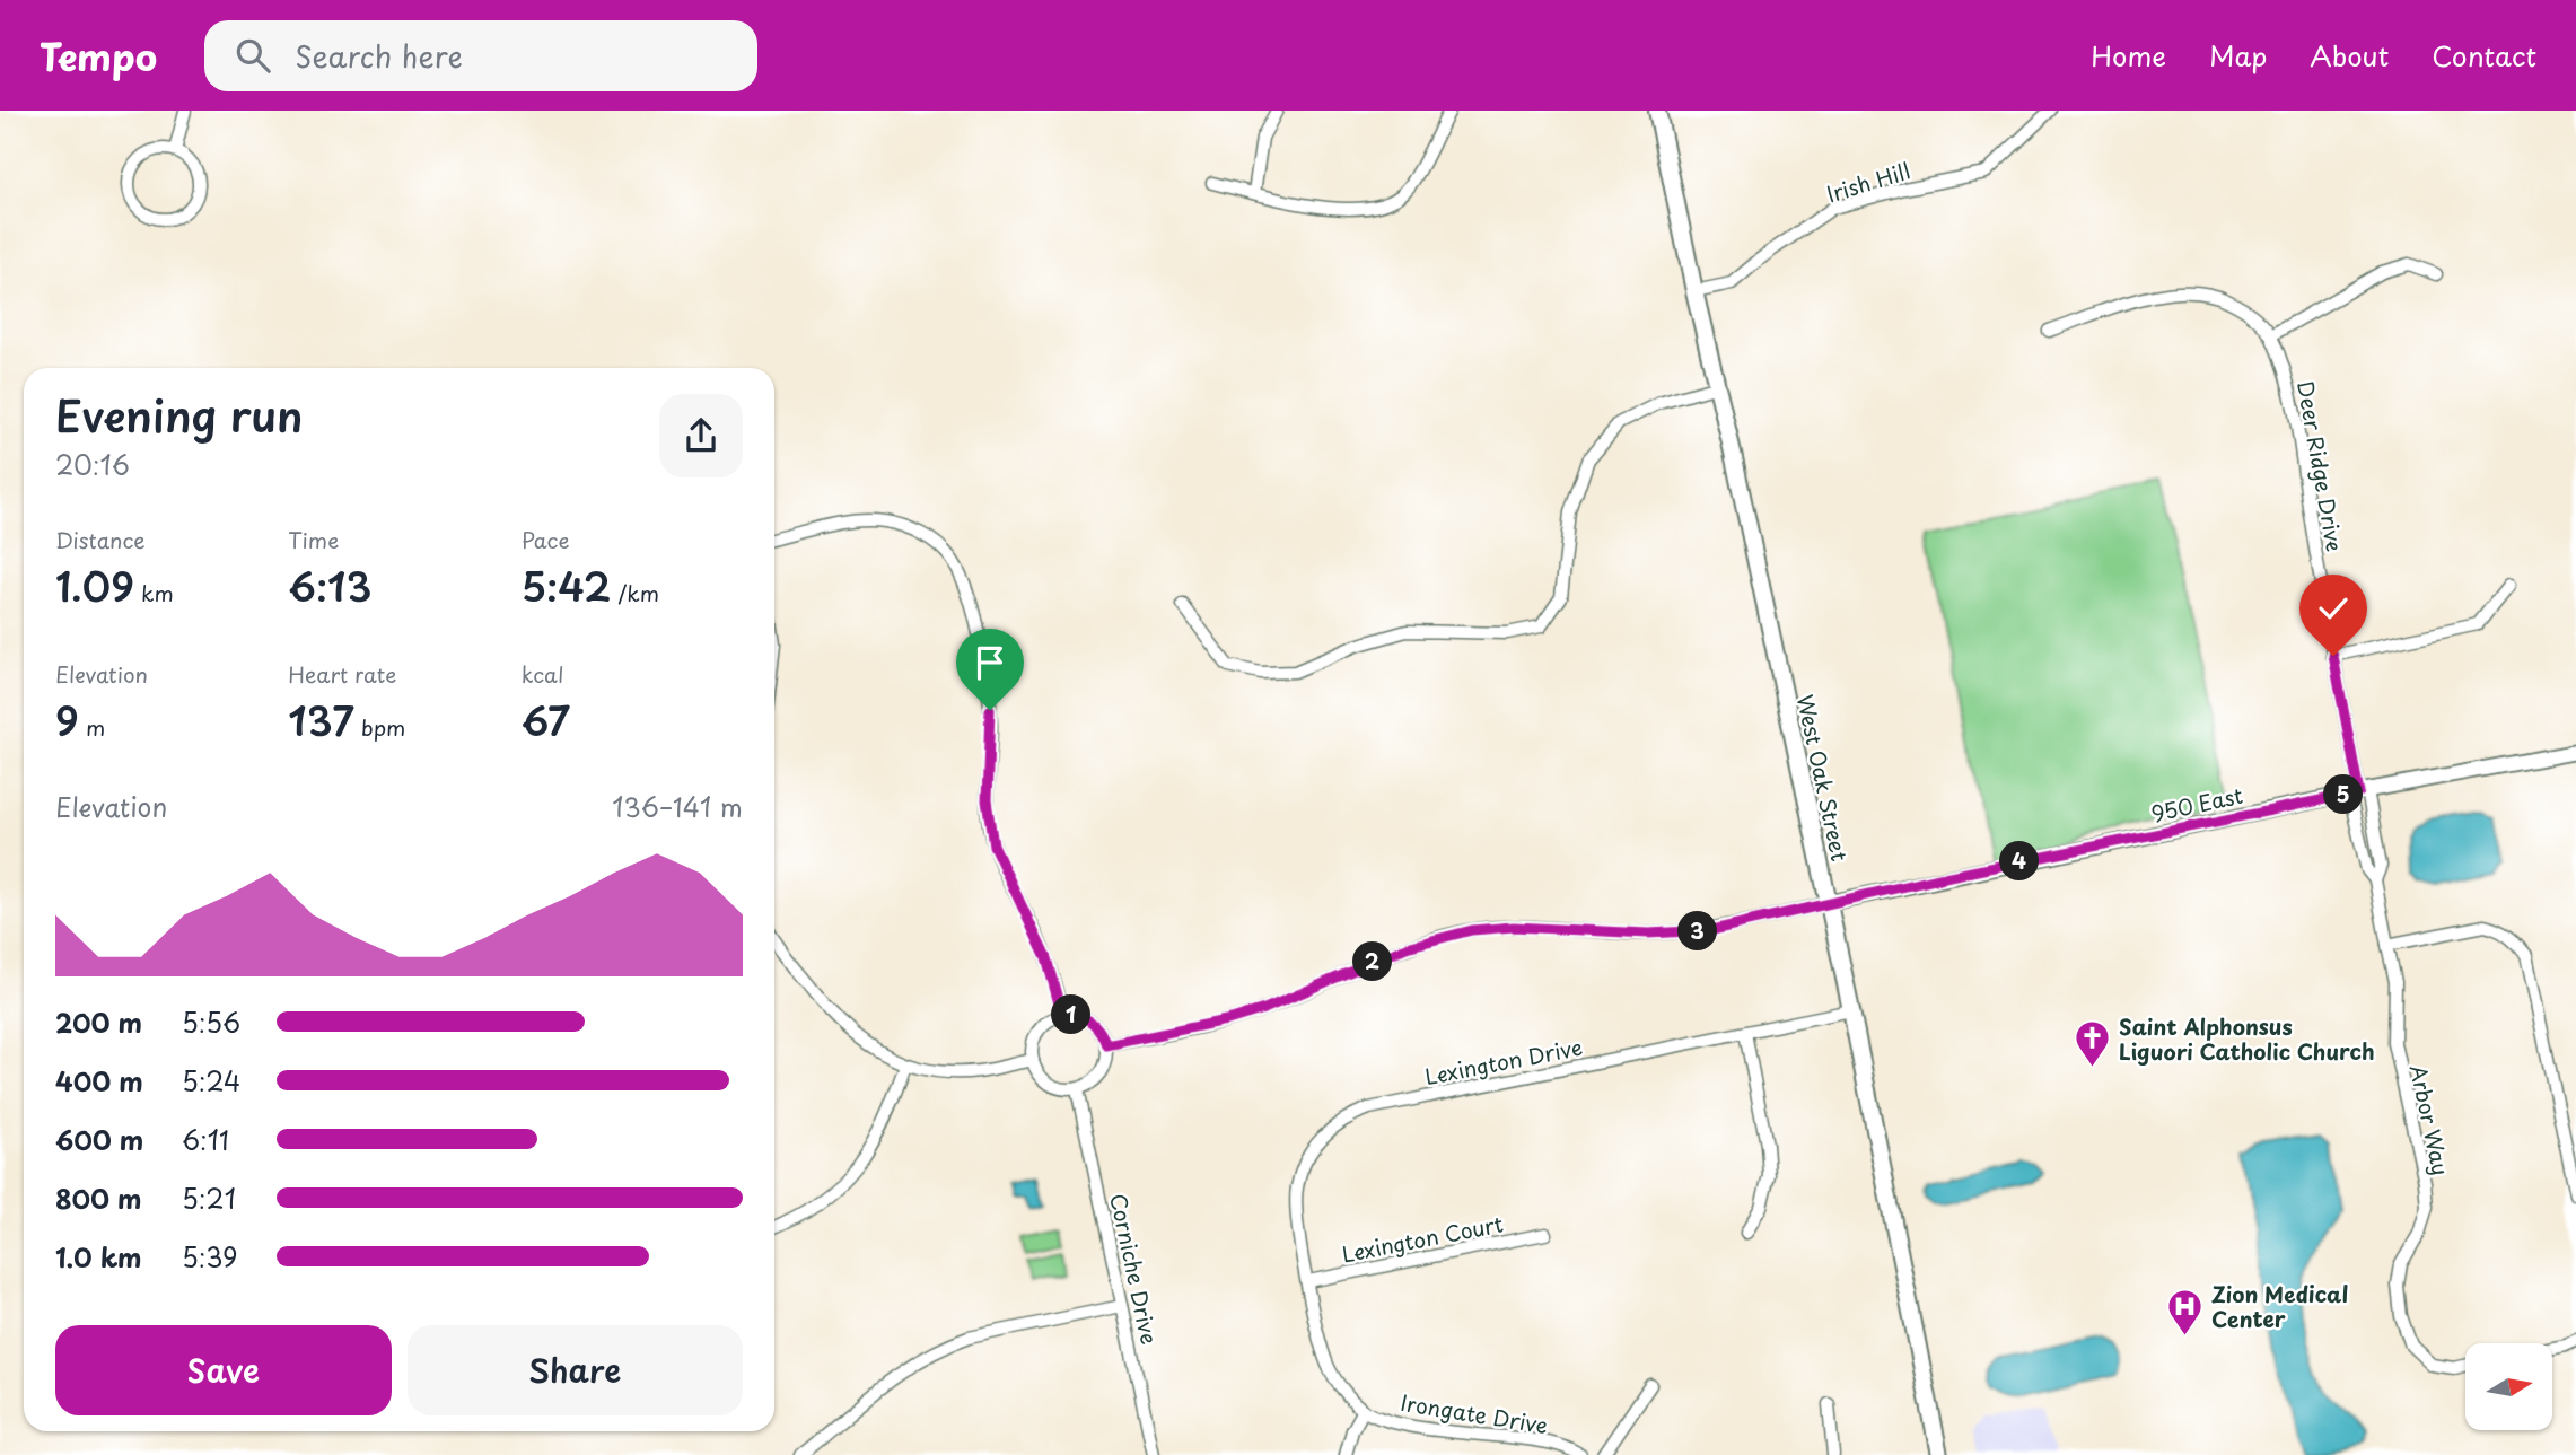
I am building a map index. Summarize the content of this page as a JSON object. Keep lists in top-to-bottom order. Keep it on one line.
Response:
{"streets":{"main road":["West Oak Street"],"street":["Irish Hill","Deer Ridge Drive","950 East","Lexington Drive","Arbor Way","Lexington Court","Corniche Drive","Irongate Drive"]},"crossings":[["Irish Hill","West Oak Street"],["Deer Ridge Drive","950 East"],["Deer Ridge Drive","Arbor Way"],["West Oak Street","950 East"],["West Oak Street","Lexington Drive"],["950 East","Arbor Way"],["Lexington Drive","Lexington Court"],["Lexington Drive","Irongate Drive"],["Lexington Court","Irongate Drive"]],"places":{"church":["Saint Alphonsus Liguori Catholic Church"],"hospital":["Zion Medical Center"]},"north":"right","page":{"header":"Tempo","search":"Search here","nav":["Home","Map","About","Contact"],"heading":["Evening run","20:16"],"stats":[["Distance","1.09 km"],["Time","6:13"],["Pace","5:42 /km"],["Elevation","9 m"],["Heart rate","137 bpm"],["kcal","67"]],"chart":["Elevation","136–141 m"],"pins":["5","4","3","2","1"],"list":[{"name":"200 m","note":"5:56"},{"name":"400 m","note":"5:24"},{"name":"600 m","note":"6:11"},{"name":"800 m","note":"5:21"},{"name":"1.0 km","note":"5:39"}],"buttons":["Save","Share"]}}
